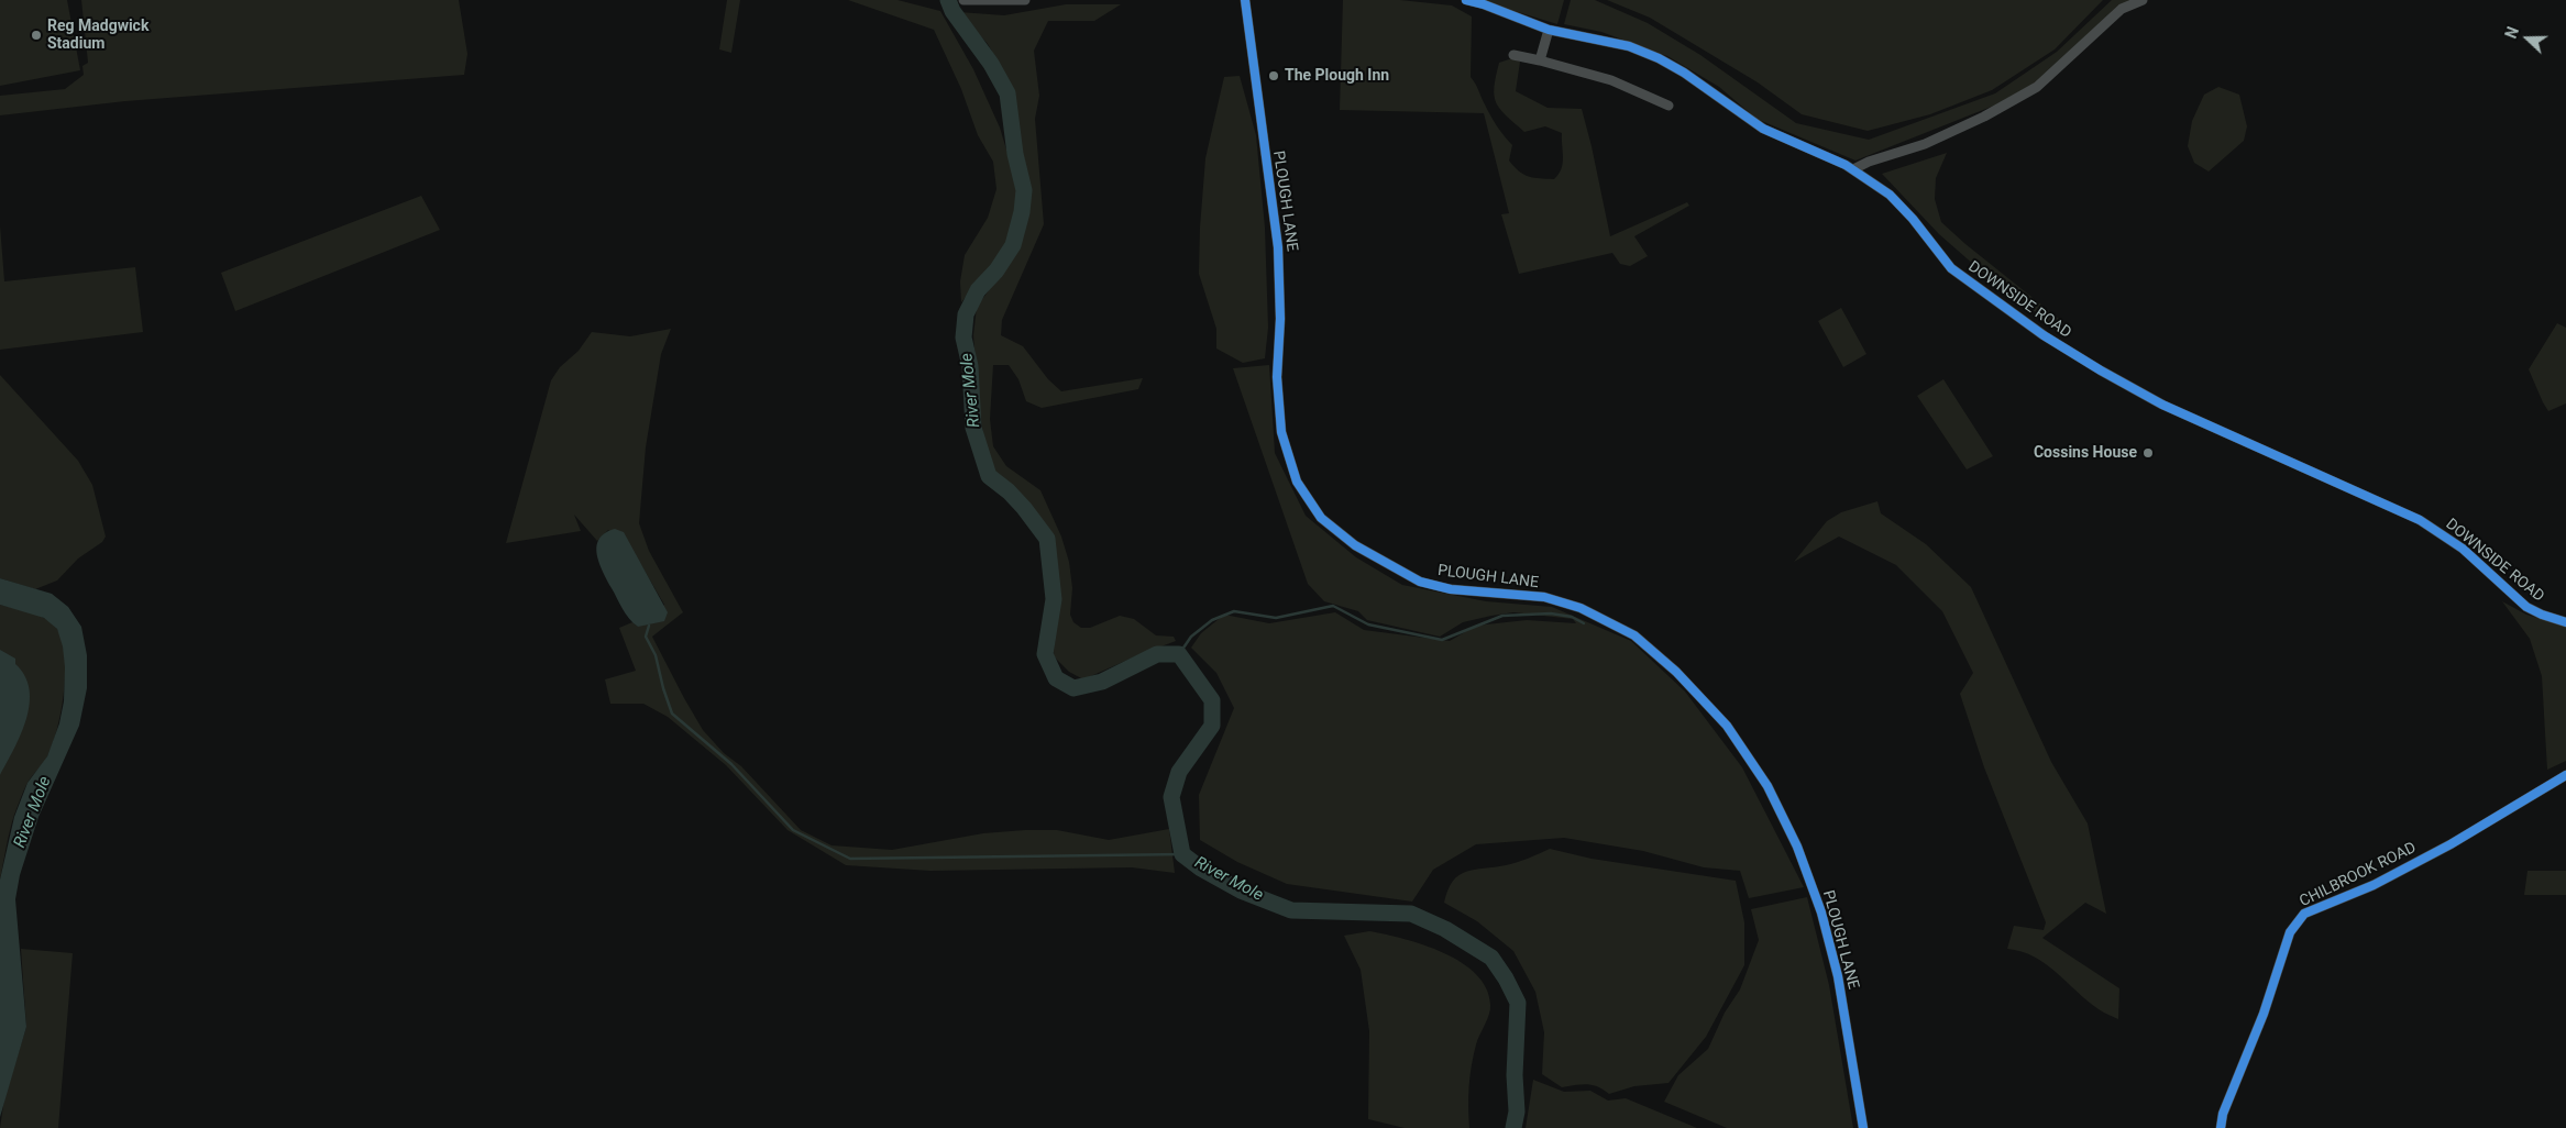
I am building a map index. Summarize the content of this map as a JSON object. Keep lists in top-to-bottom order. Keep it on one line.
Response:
{"streets":{"street":["PLOUGH LANE","DOWNSIDE ROAD","CHILBROOK ROAD"]},"water":["River Mole"],"places":["Reg Madgwick Stadium","The Plough Inn","Cossins House"],"north":"left"}
